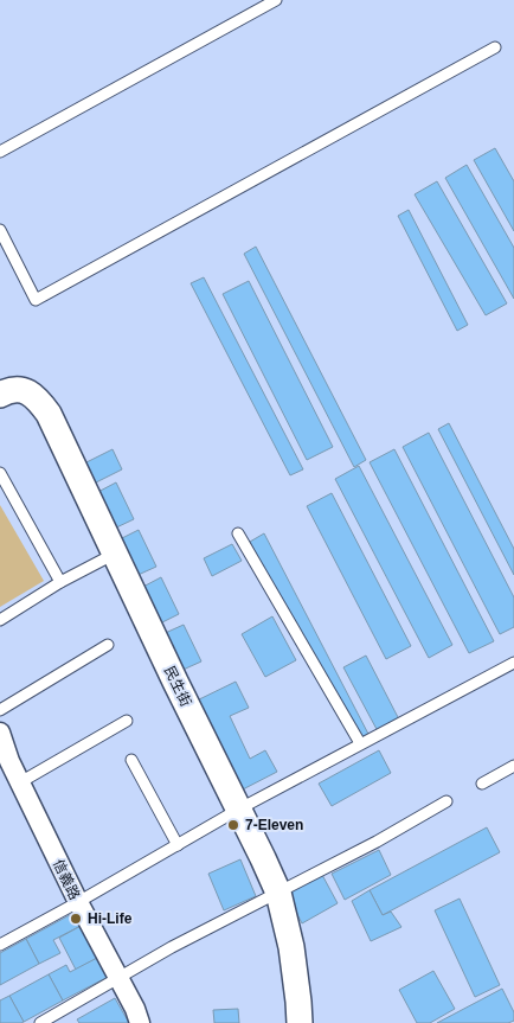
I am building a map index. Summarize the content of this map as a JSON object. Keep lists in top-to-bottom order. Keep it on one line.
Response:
{"streets":{"street":["民生街","信義路"]},"places":["7-Eleven","Hi-Life"]}
